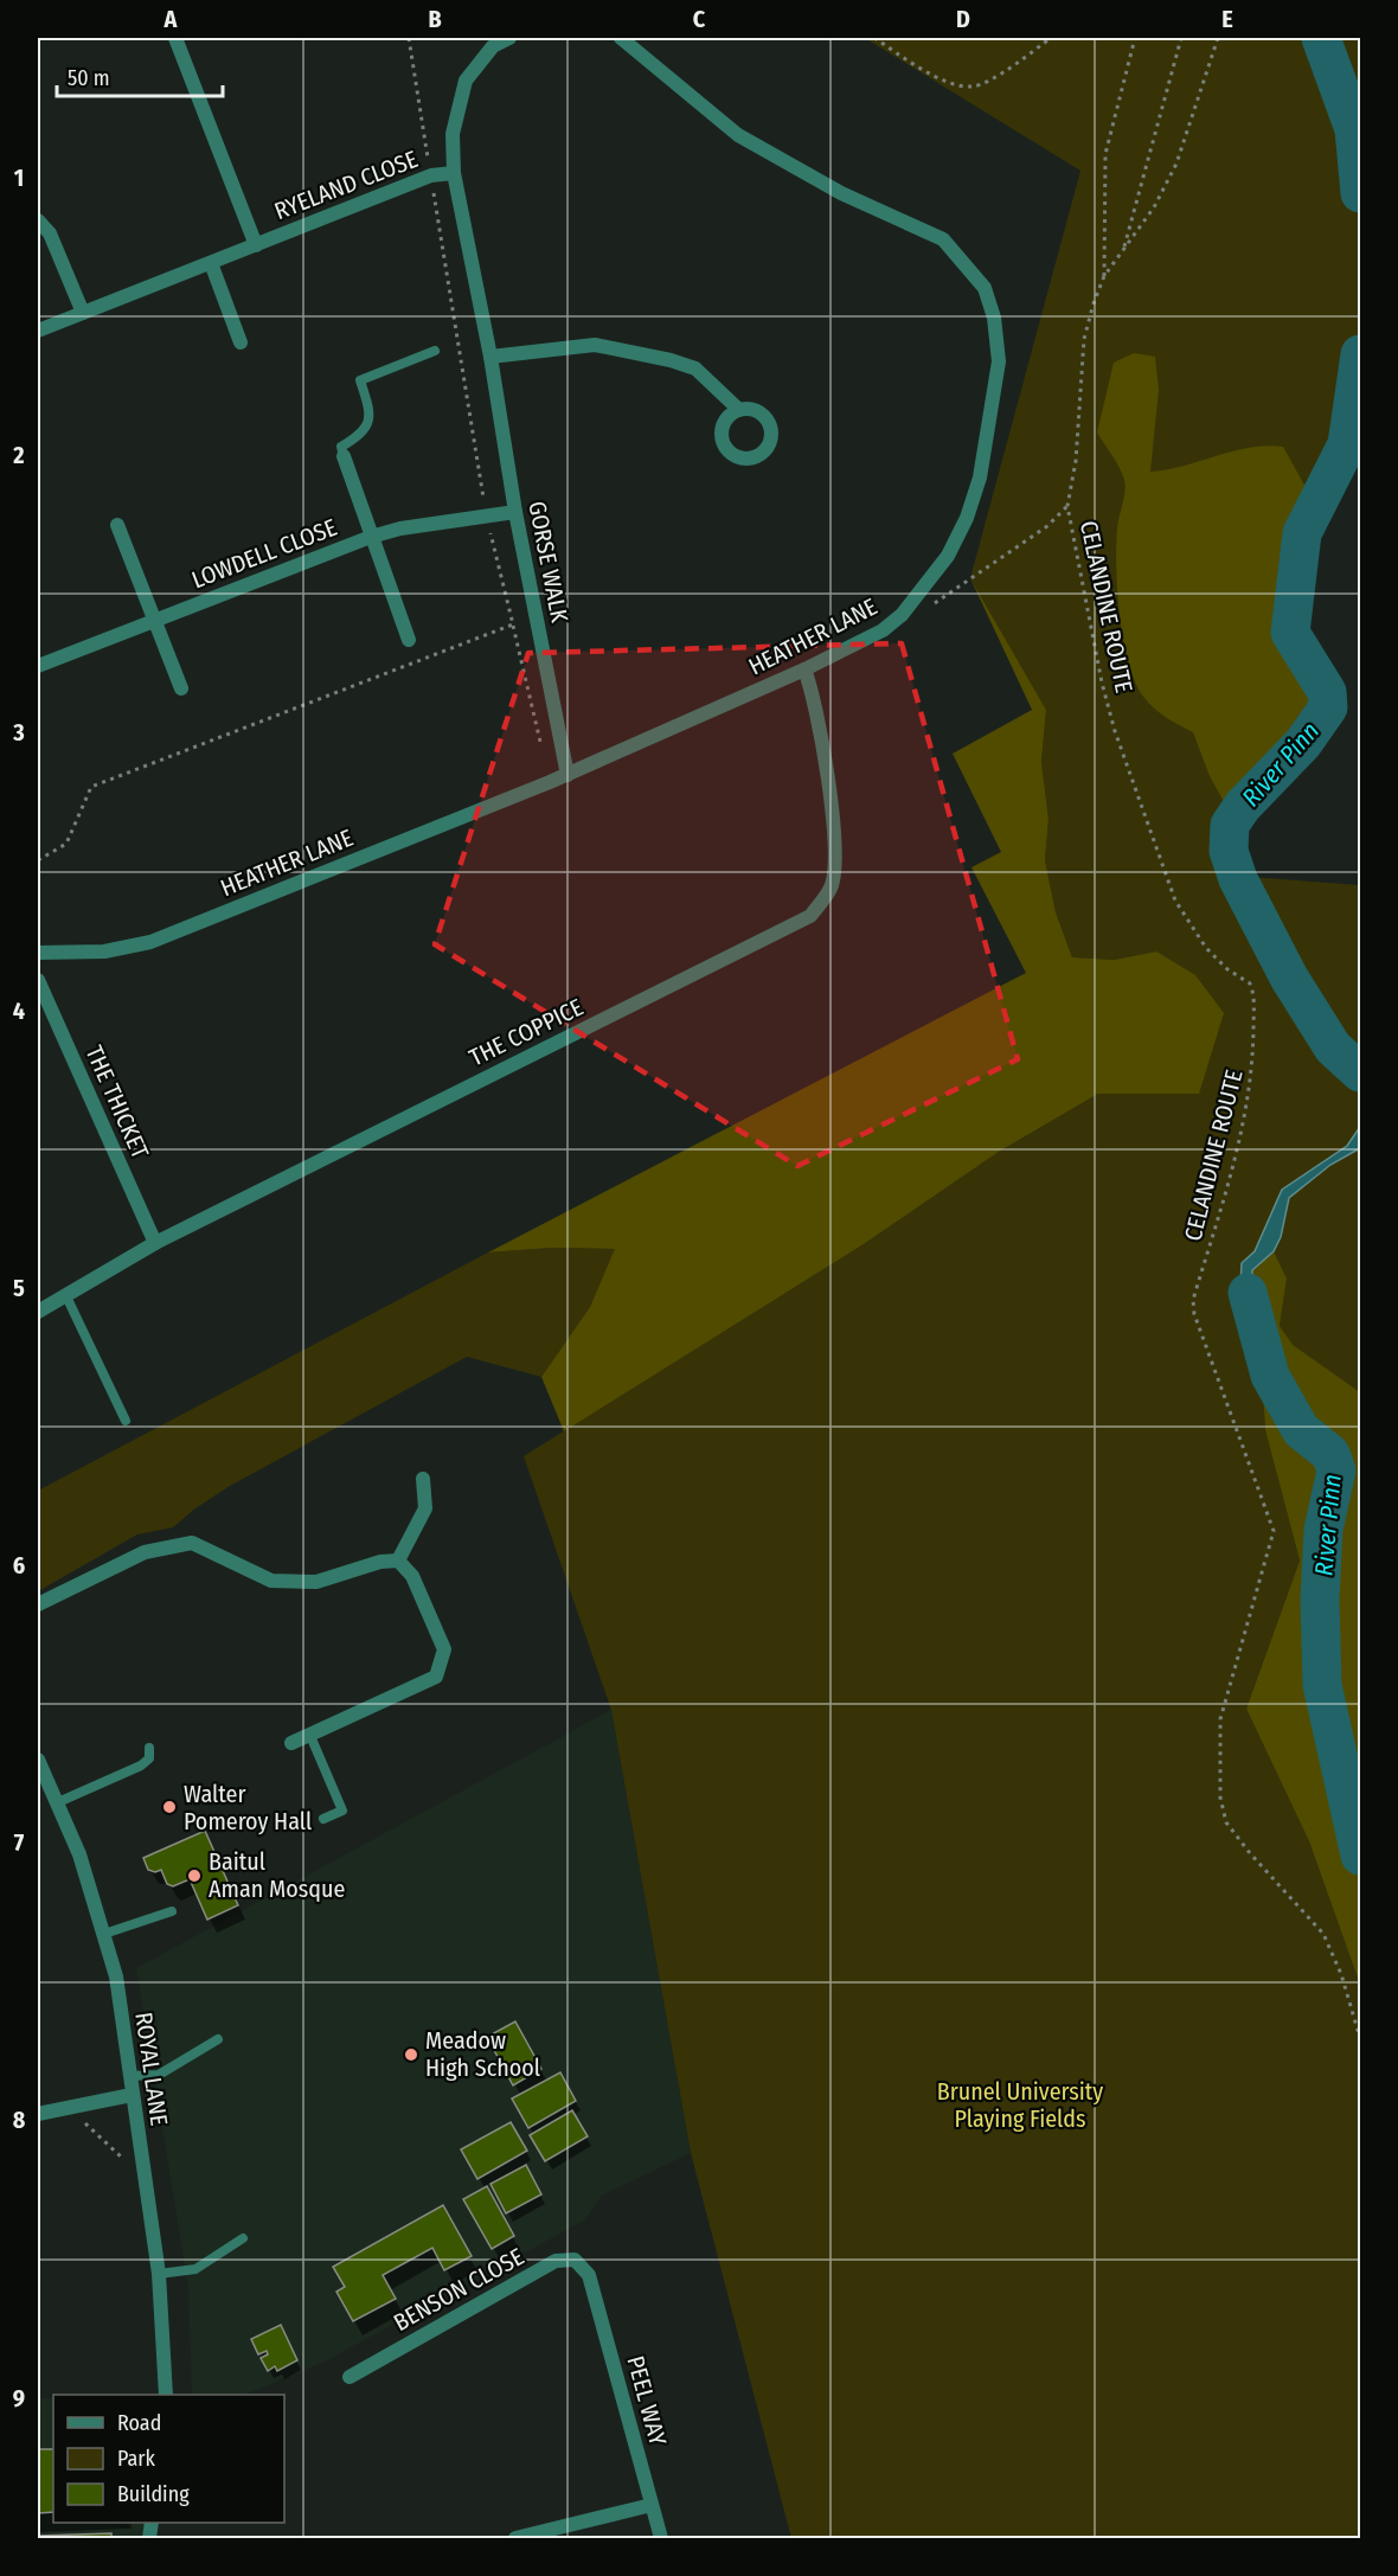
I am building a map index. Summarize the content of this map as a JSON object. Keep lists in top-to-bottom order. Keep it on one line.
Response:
{"streets":{"street":["RYELAND CLOSE","LOWDELL CLOSE","GORSE WALK","HEATHER LANE","THE COPPICE","THE THICKET","ROYAL LANE","BENSON CLOSE","PEEL WAY"],"path":["CELANDINE ROUTE"]},"crossings":[["RYELAND CLOSE","GORSE WALK"],["LOWDELL CLOSE","GORSE WALK"],["GORSE WALK","HEATHER LANE"],["HEATHER LANE","THE COPPICE"],["THE COPPICE","THE THICKET"],["BENSON CLOSE","PEEL WAY"]],"water":["River Pinn"],"parks":["Brunel University Playing Fields"],"places":["Walter Pomeroy Hall","Baitul Aman Mosque","Meadow High School"],"legend":["Road","Park","Building"],"scale_bar":"50 m","grid":{"columns":["A","B","C","D","E"],"rows":["1","2","3","4","5","6","7","8","9"]}}
